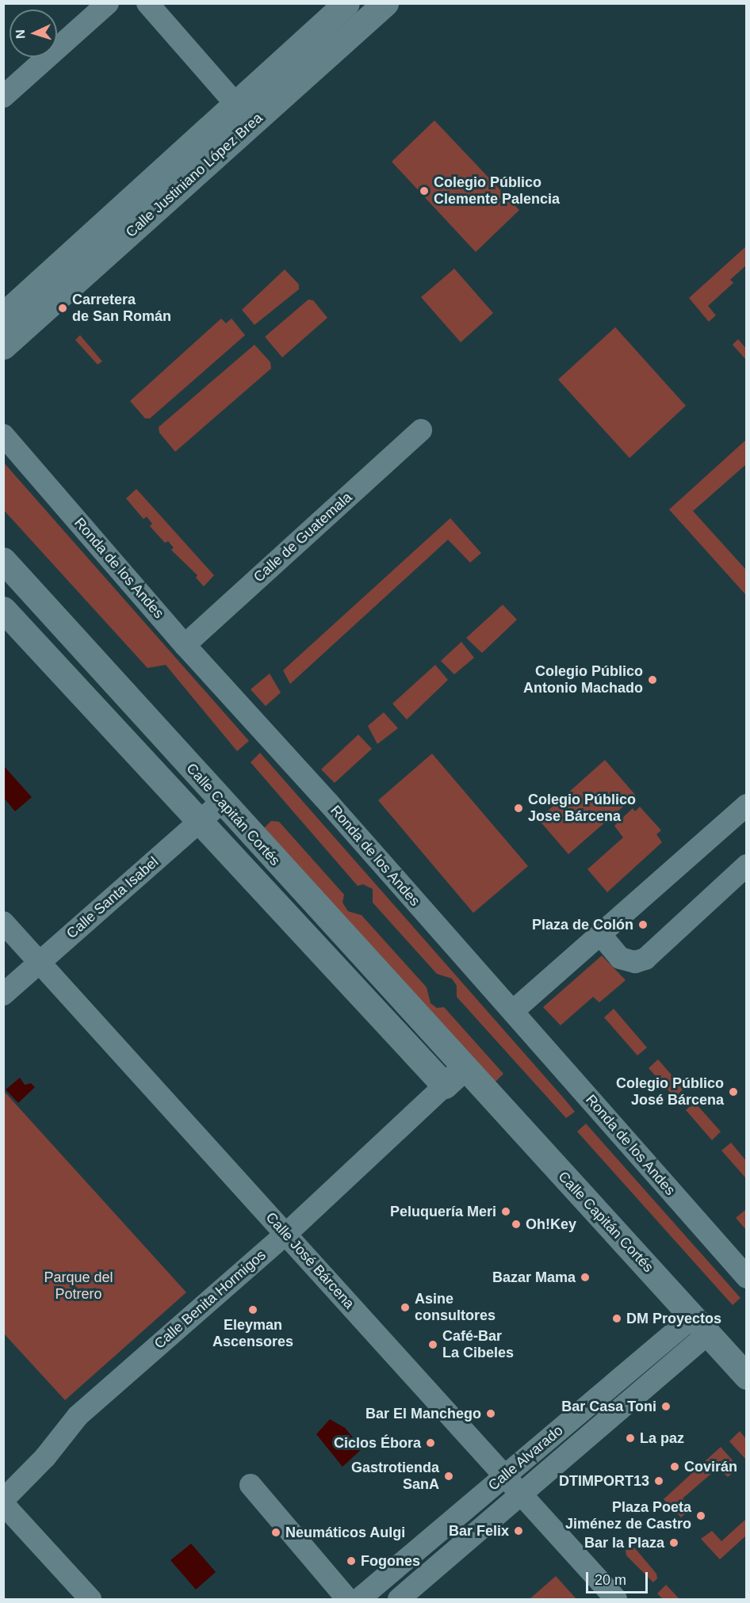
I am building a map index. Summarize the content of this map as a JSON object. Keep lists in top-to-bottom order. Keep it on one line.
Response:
{"streets":{"street":["Calle Justiniano López Brea","Calle de Guatemala","Ronda de los Andes","Calle Capitán Cortés","Calle Santa Isabel","Calle José Bárcena","Calle Benita Hormigos","Calle Alvarado"]},"crossings":[["Calle de Guatemala","Ronda de los Andes"],["Calle Capitán Cortés","Calle Santa Isabel"],["Calle Capitán Cortés","Calle Benita Hormigos"],["Calle Capitán Cortés","Calle Alvarado"],["Calle Santa Isabel","Calle José Bárcena"],["Calle José Bárcena","Calle Benita Hormigos"],["Calle José Bárcena","Calle Alvarado"]],"parks":["Parque del Potrero"],"places":["Colegio Público Clemente Palencia","Carretera de San Román","Colegio Público Antonio Machado","Colegio Público Jose Bárcena","Plaza de Colón","Colegio Público José Bárcena","Peluquería Meri","Oh!Key","Bazar Mama","Asine consultores","Eleyman Ascensores","DM Proyectos","Café-Bar La Cibeles","Bar Casa Toni","Bar El Manchego","La paz","Ciclos Ébora","Covirán","Gastrotienda SanA","DTIMPORT13","Plaza Poeta Jiménez de Castro","Bar Felix","Neumáticos Aulgi","Bar la Plaza","Fogones"],"scale_bar":"20 m","north":"left"}
